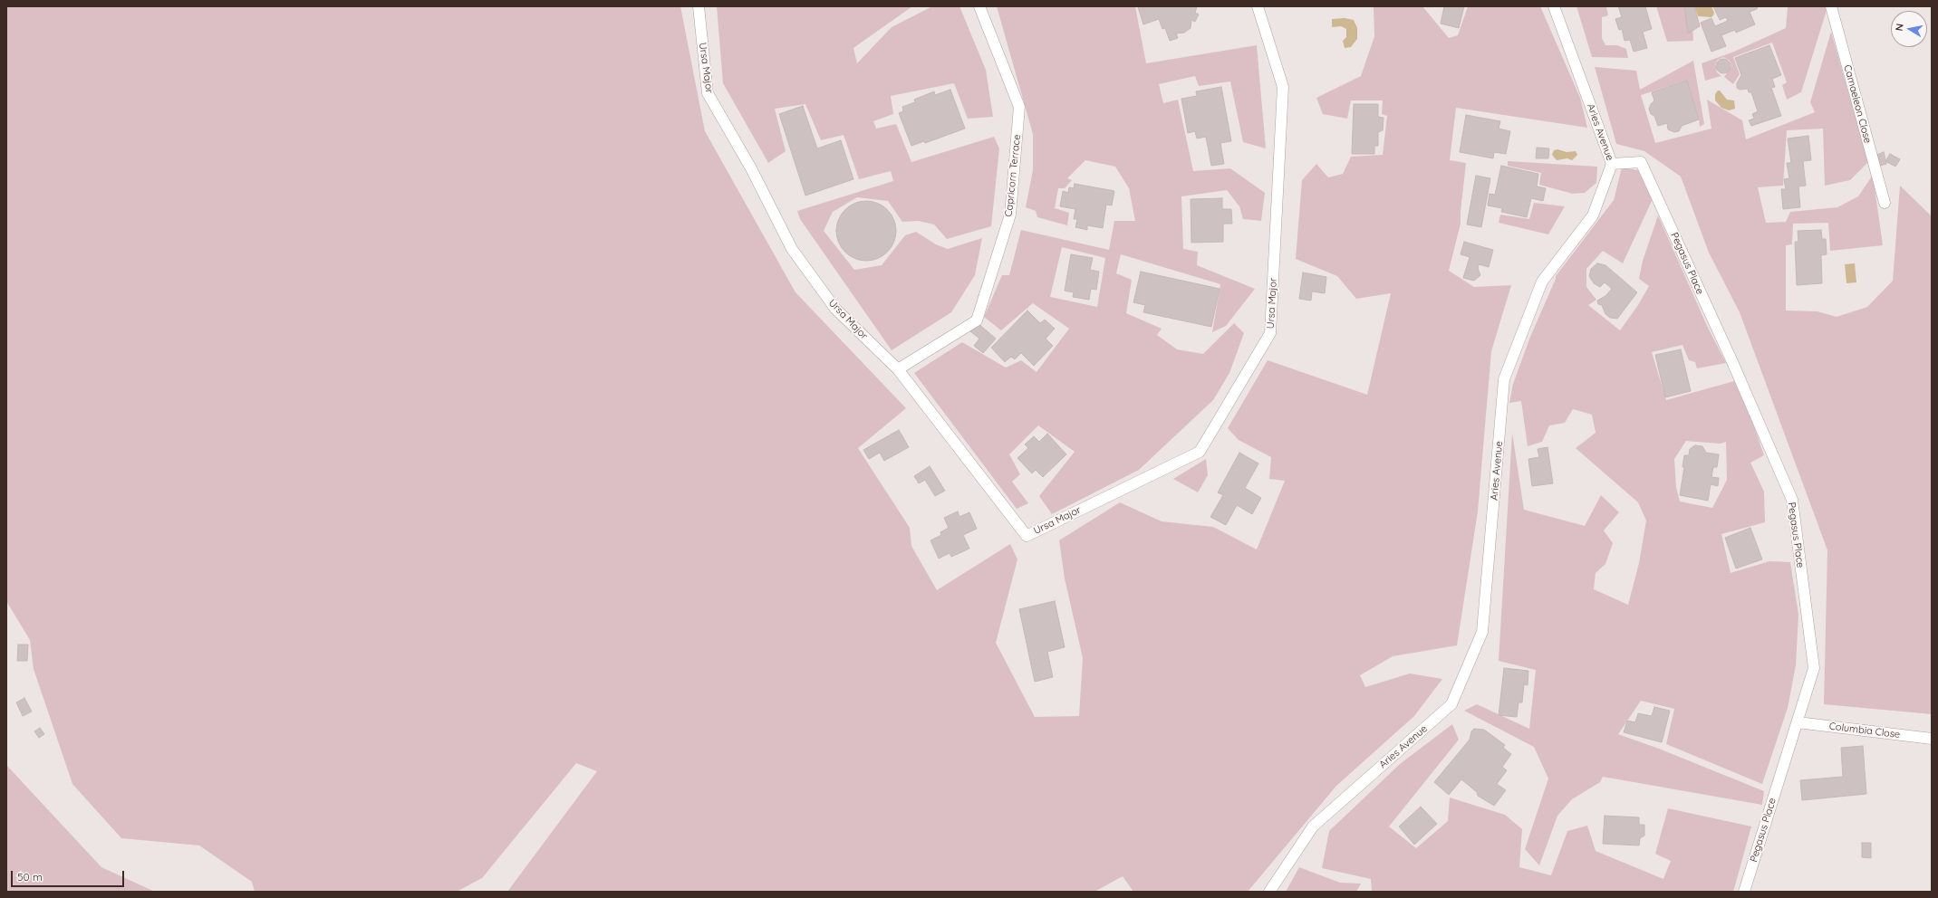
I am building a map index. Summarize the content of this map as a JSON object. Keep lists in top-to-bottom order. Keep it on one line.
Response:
{"streets":{"street":["Ursa Major","Camaeleon Close","Aries Avenue","Capricorn Terrace","Pegasus Place","Columbia Close"]},"crossings":[["Ursa Major","Capricorn Terrace"],["Aries Avenue","Pegasus Place"],["Pegasus Place","Columbia Close"]],"scale_bar":"50 m","north":"left"}
